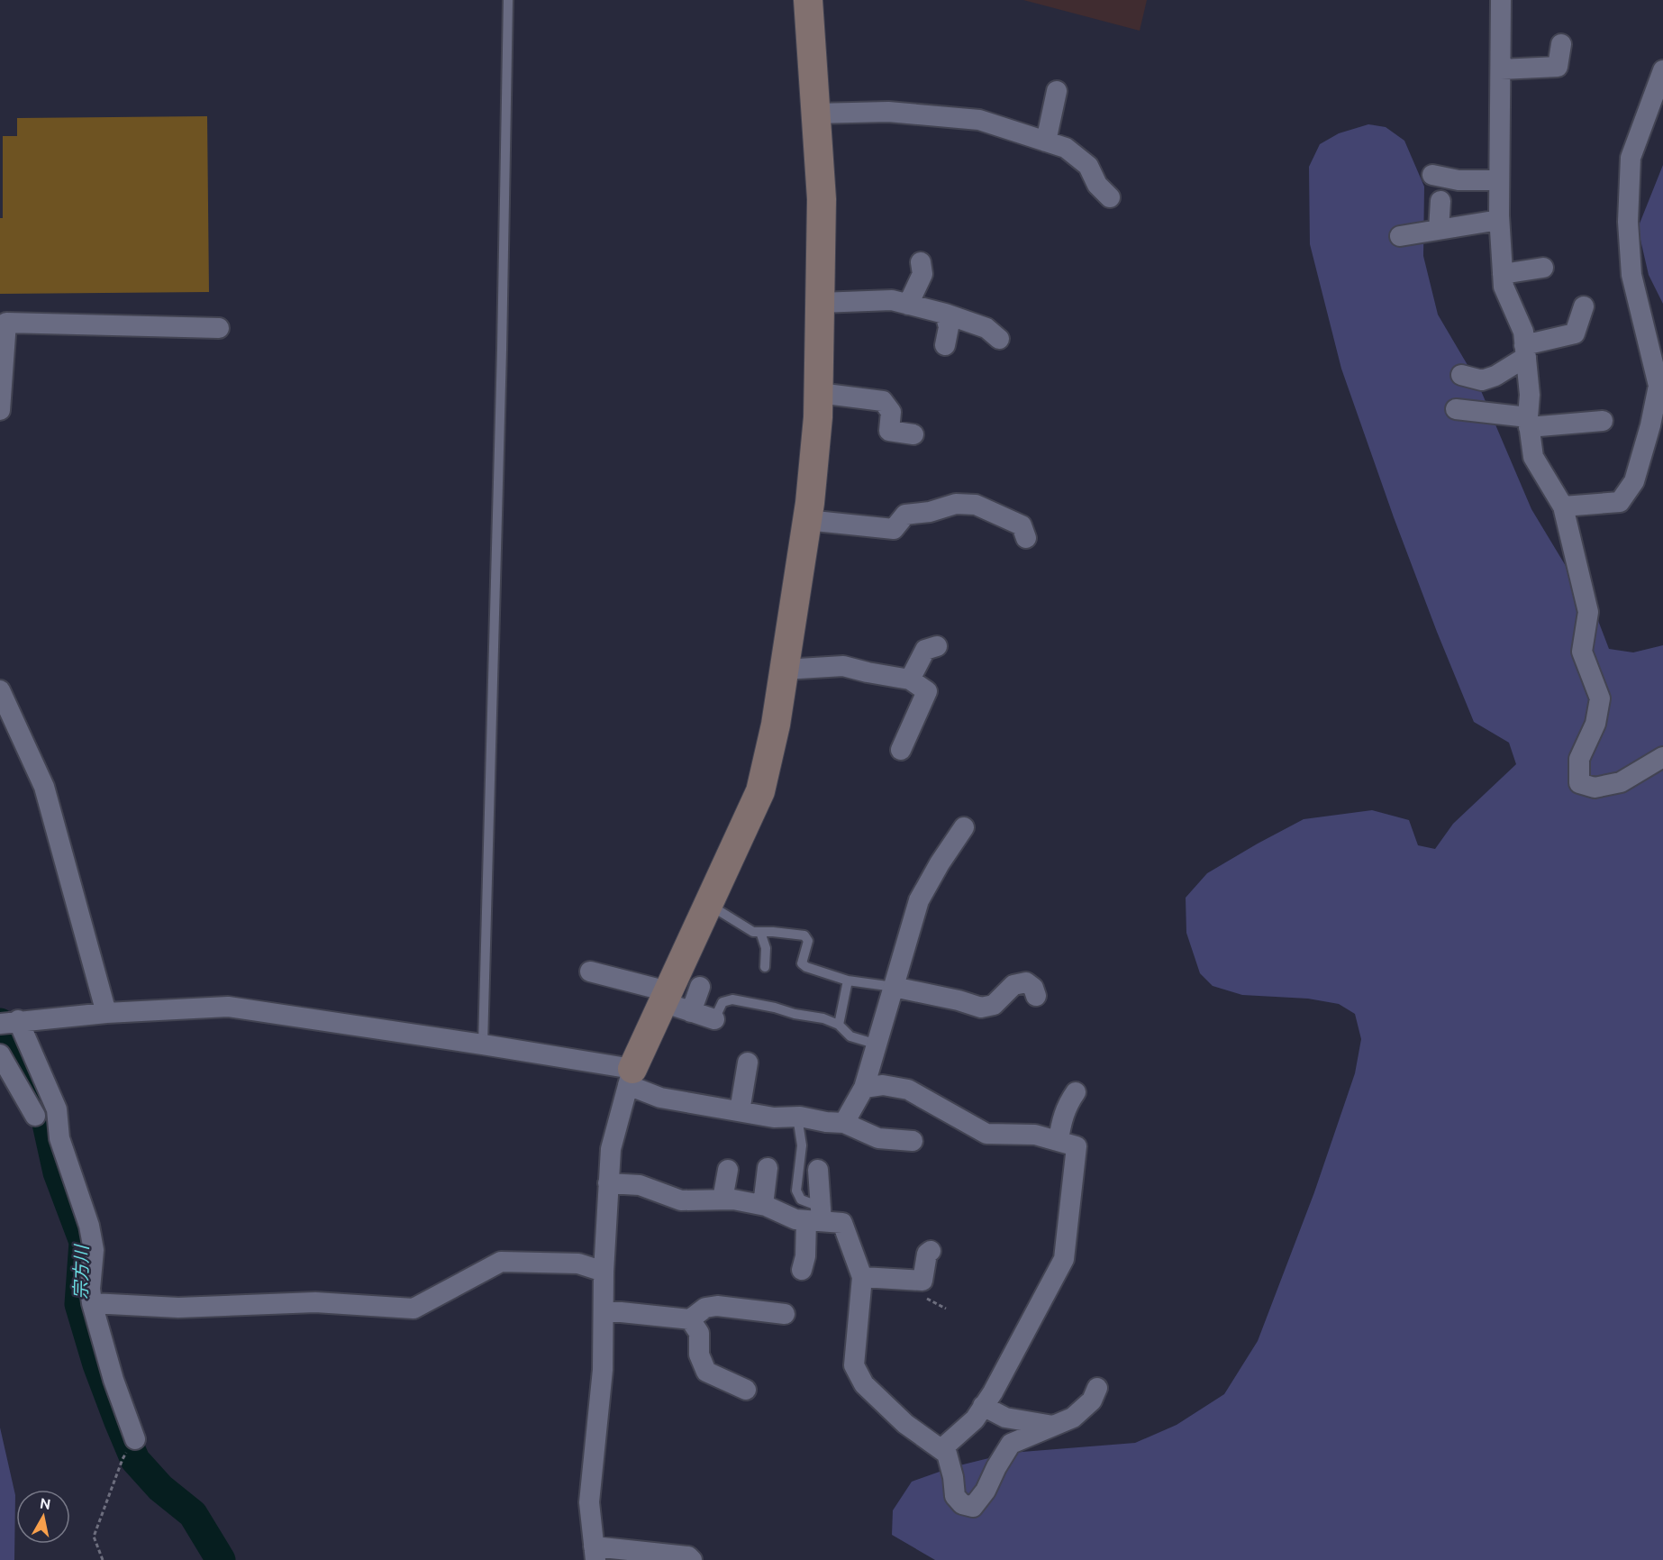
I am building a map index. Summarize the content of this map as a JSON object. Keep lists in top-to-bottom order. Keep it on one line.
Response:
{"water":["宗方川"],"north":"top"}
